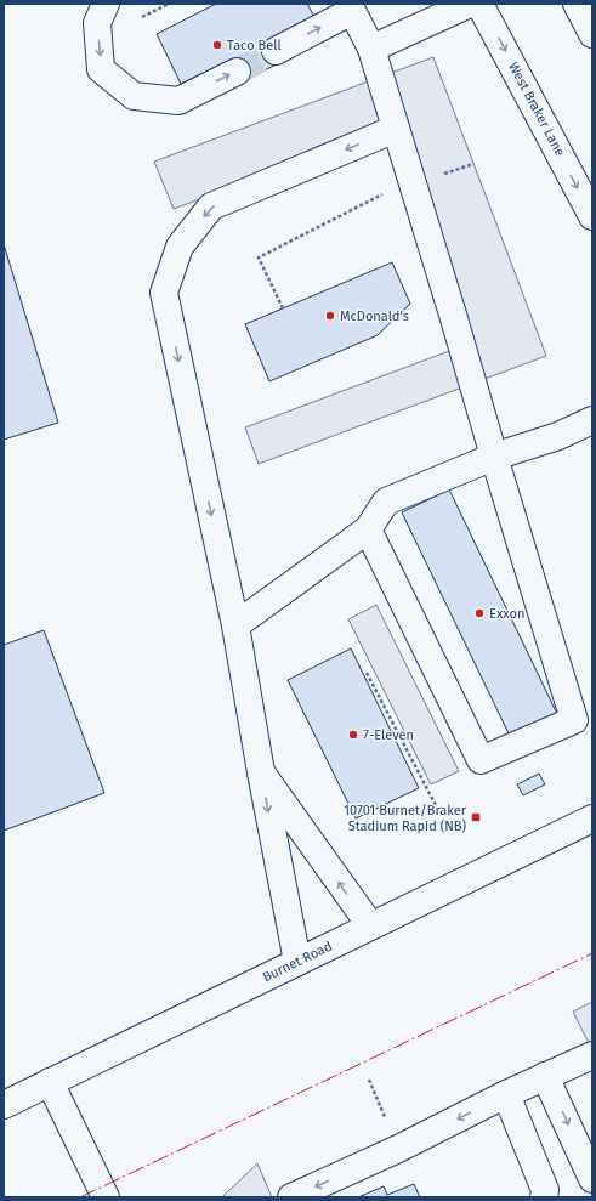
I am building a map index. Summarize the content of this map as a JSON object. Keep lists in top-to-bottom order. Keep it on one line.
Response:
{"streets":{"main road":["West Braker Lane","Burnet Road"]},"places":{"other":["Taco Bell","McDonald's","Exxon","7-Eleven"],"transit":["10701 Burnet/Braker Stadium Rapid (NB)"]}}
